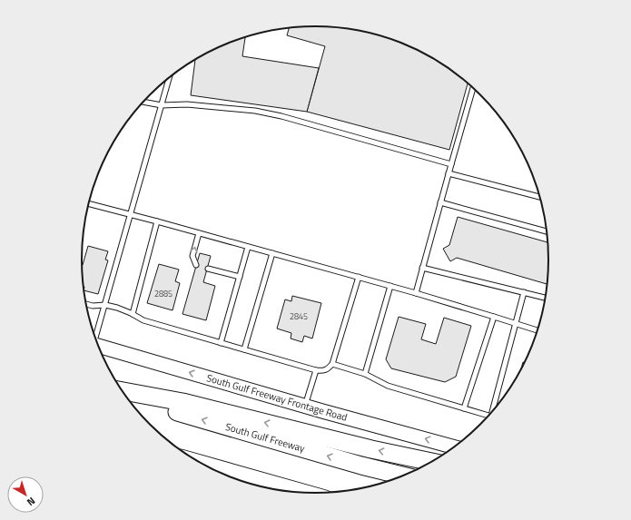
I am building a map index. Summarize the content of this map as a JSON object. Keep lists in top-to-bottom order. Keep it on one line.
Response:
{"streets":{"highway":["South Gulf Freeway"],"main road":["South Gulf Freeway Frontage Road"]},"one_way":["South Gulf Freeway Frontage Road"],"house_numbers":["2885","2845"],"north":"bottom right"}
